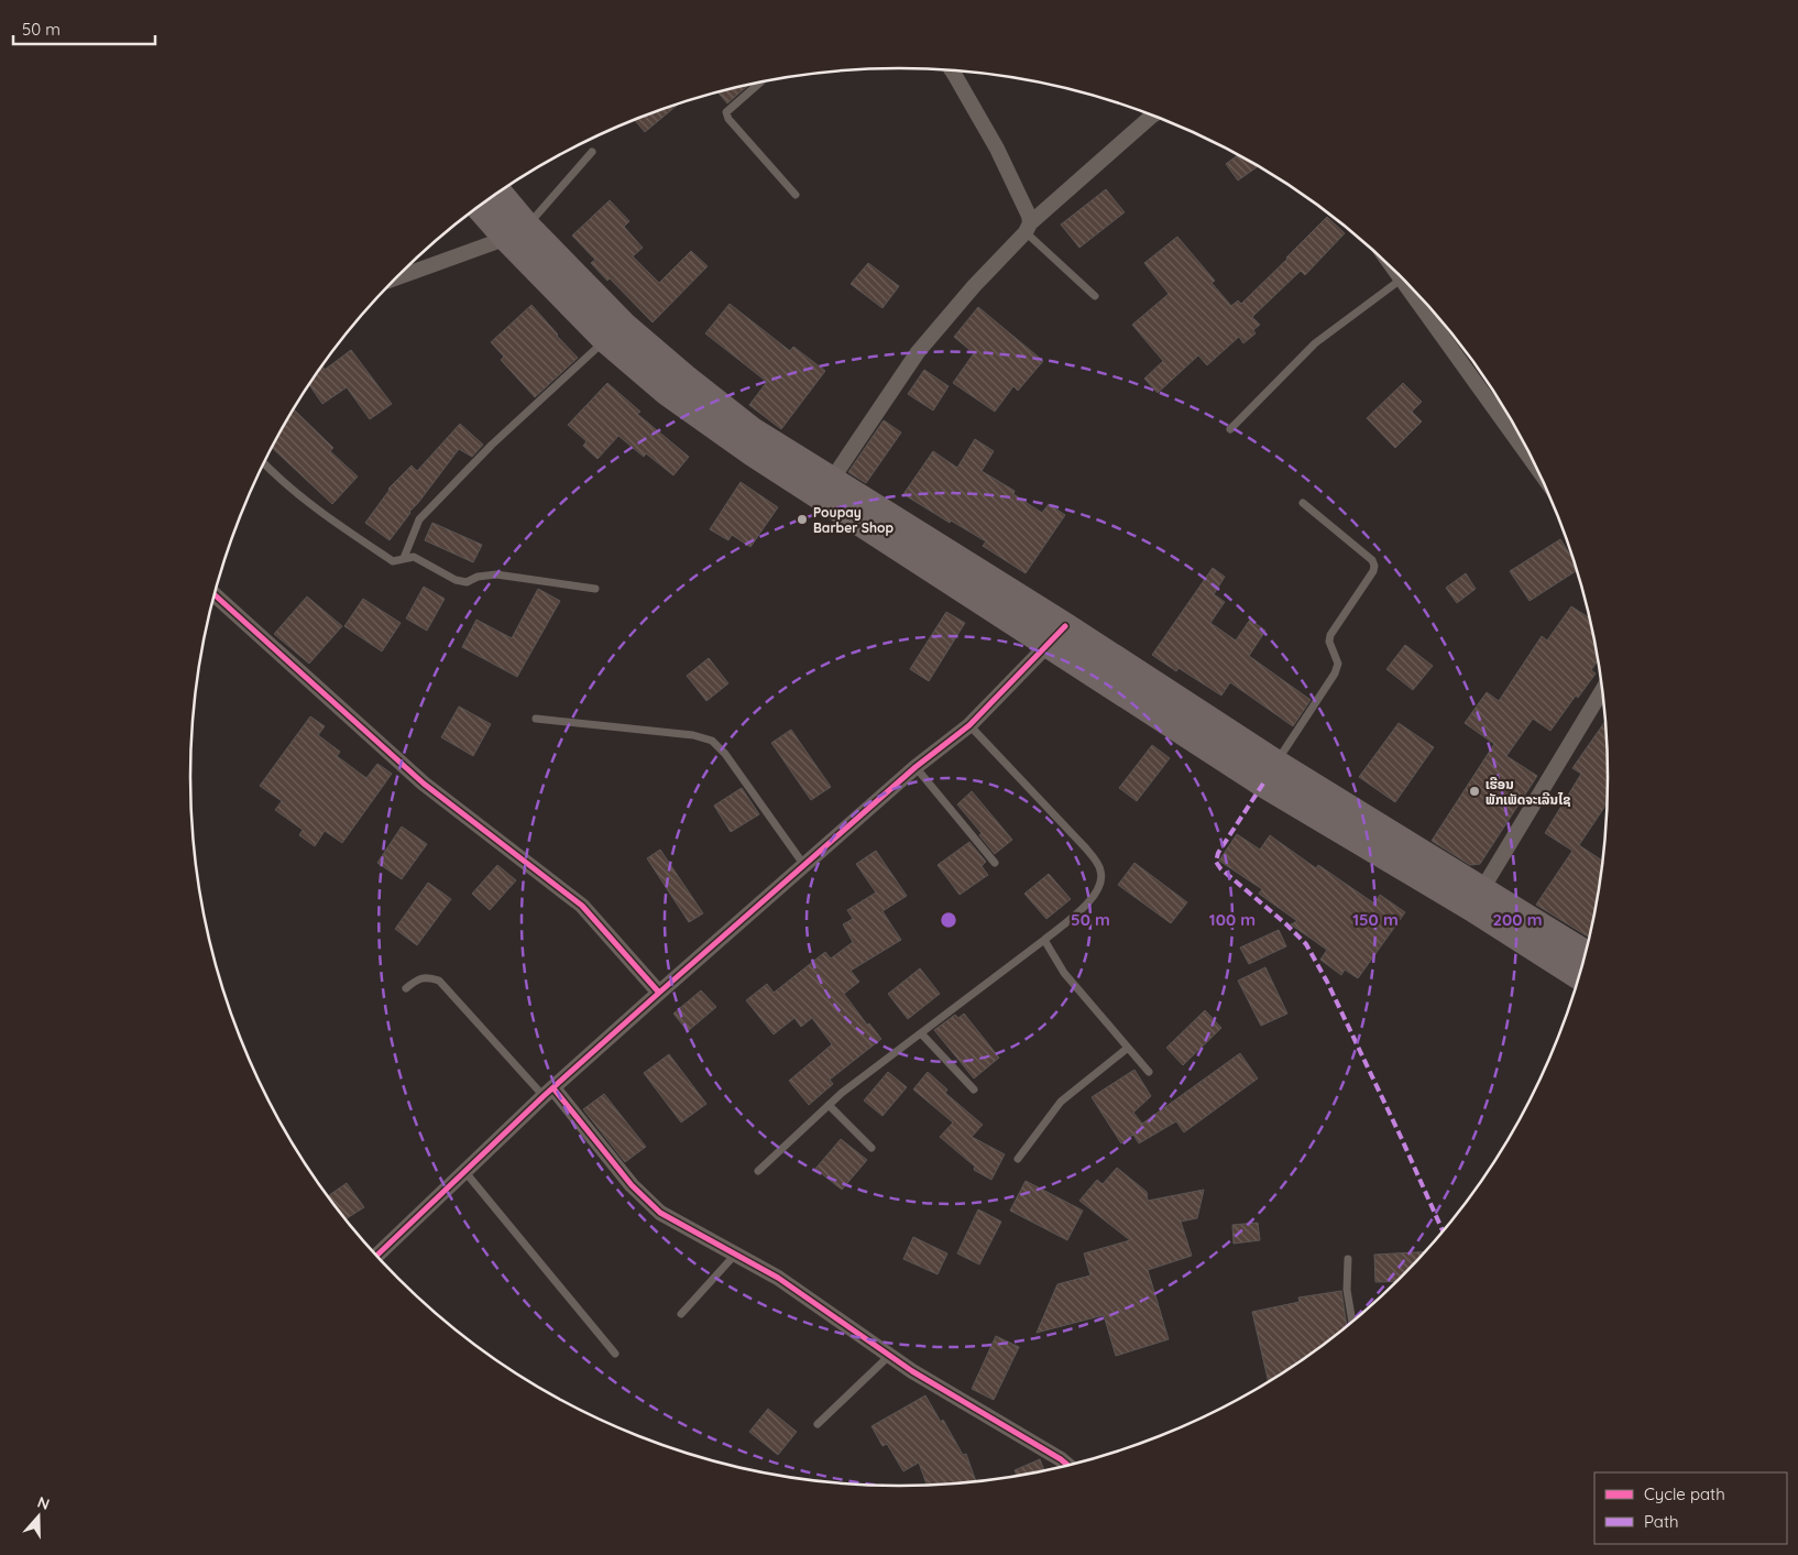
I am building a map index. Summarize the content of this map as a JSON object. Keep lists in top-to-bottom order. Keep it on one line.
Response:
{"places":["Poupay Barber Shop","ເຮືອນ ພັກເພັດຈະເລີນໄຊ"],"legend":["Cycle path","Path"],"scale_bar":"50 m","north":"top","rings":["50 m","100 m","150 m","200 m"]}
